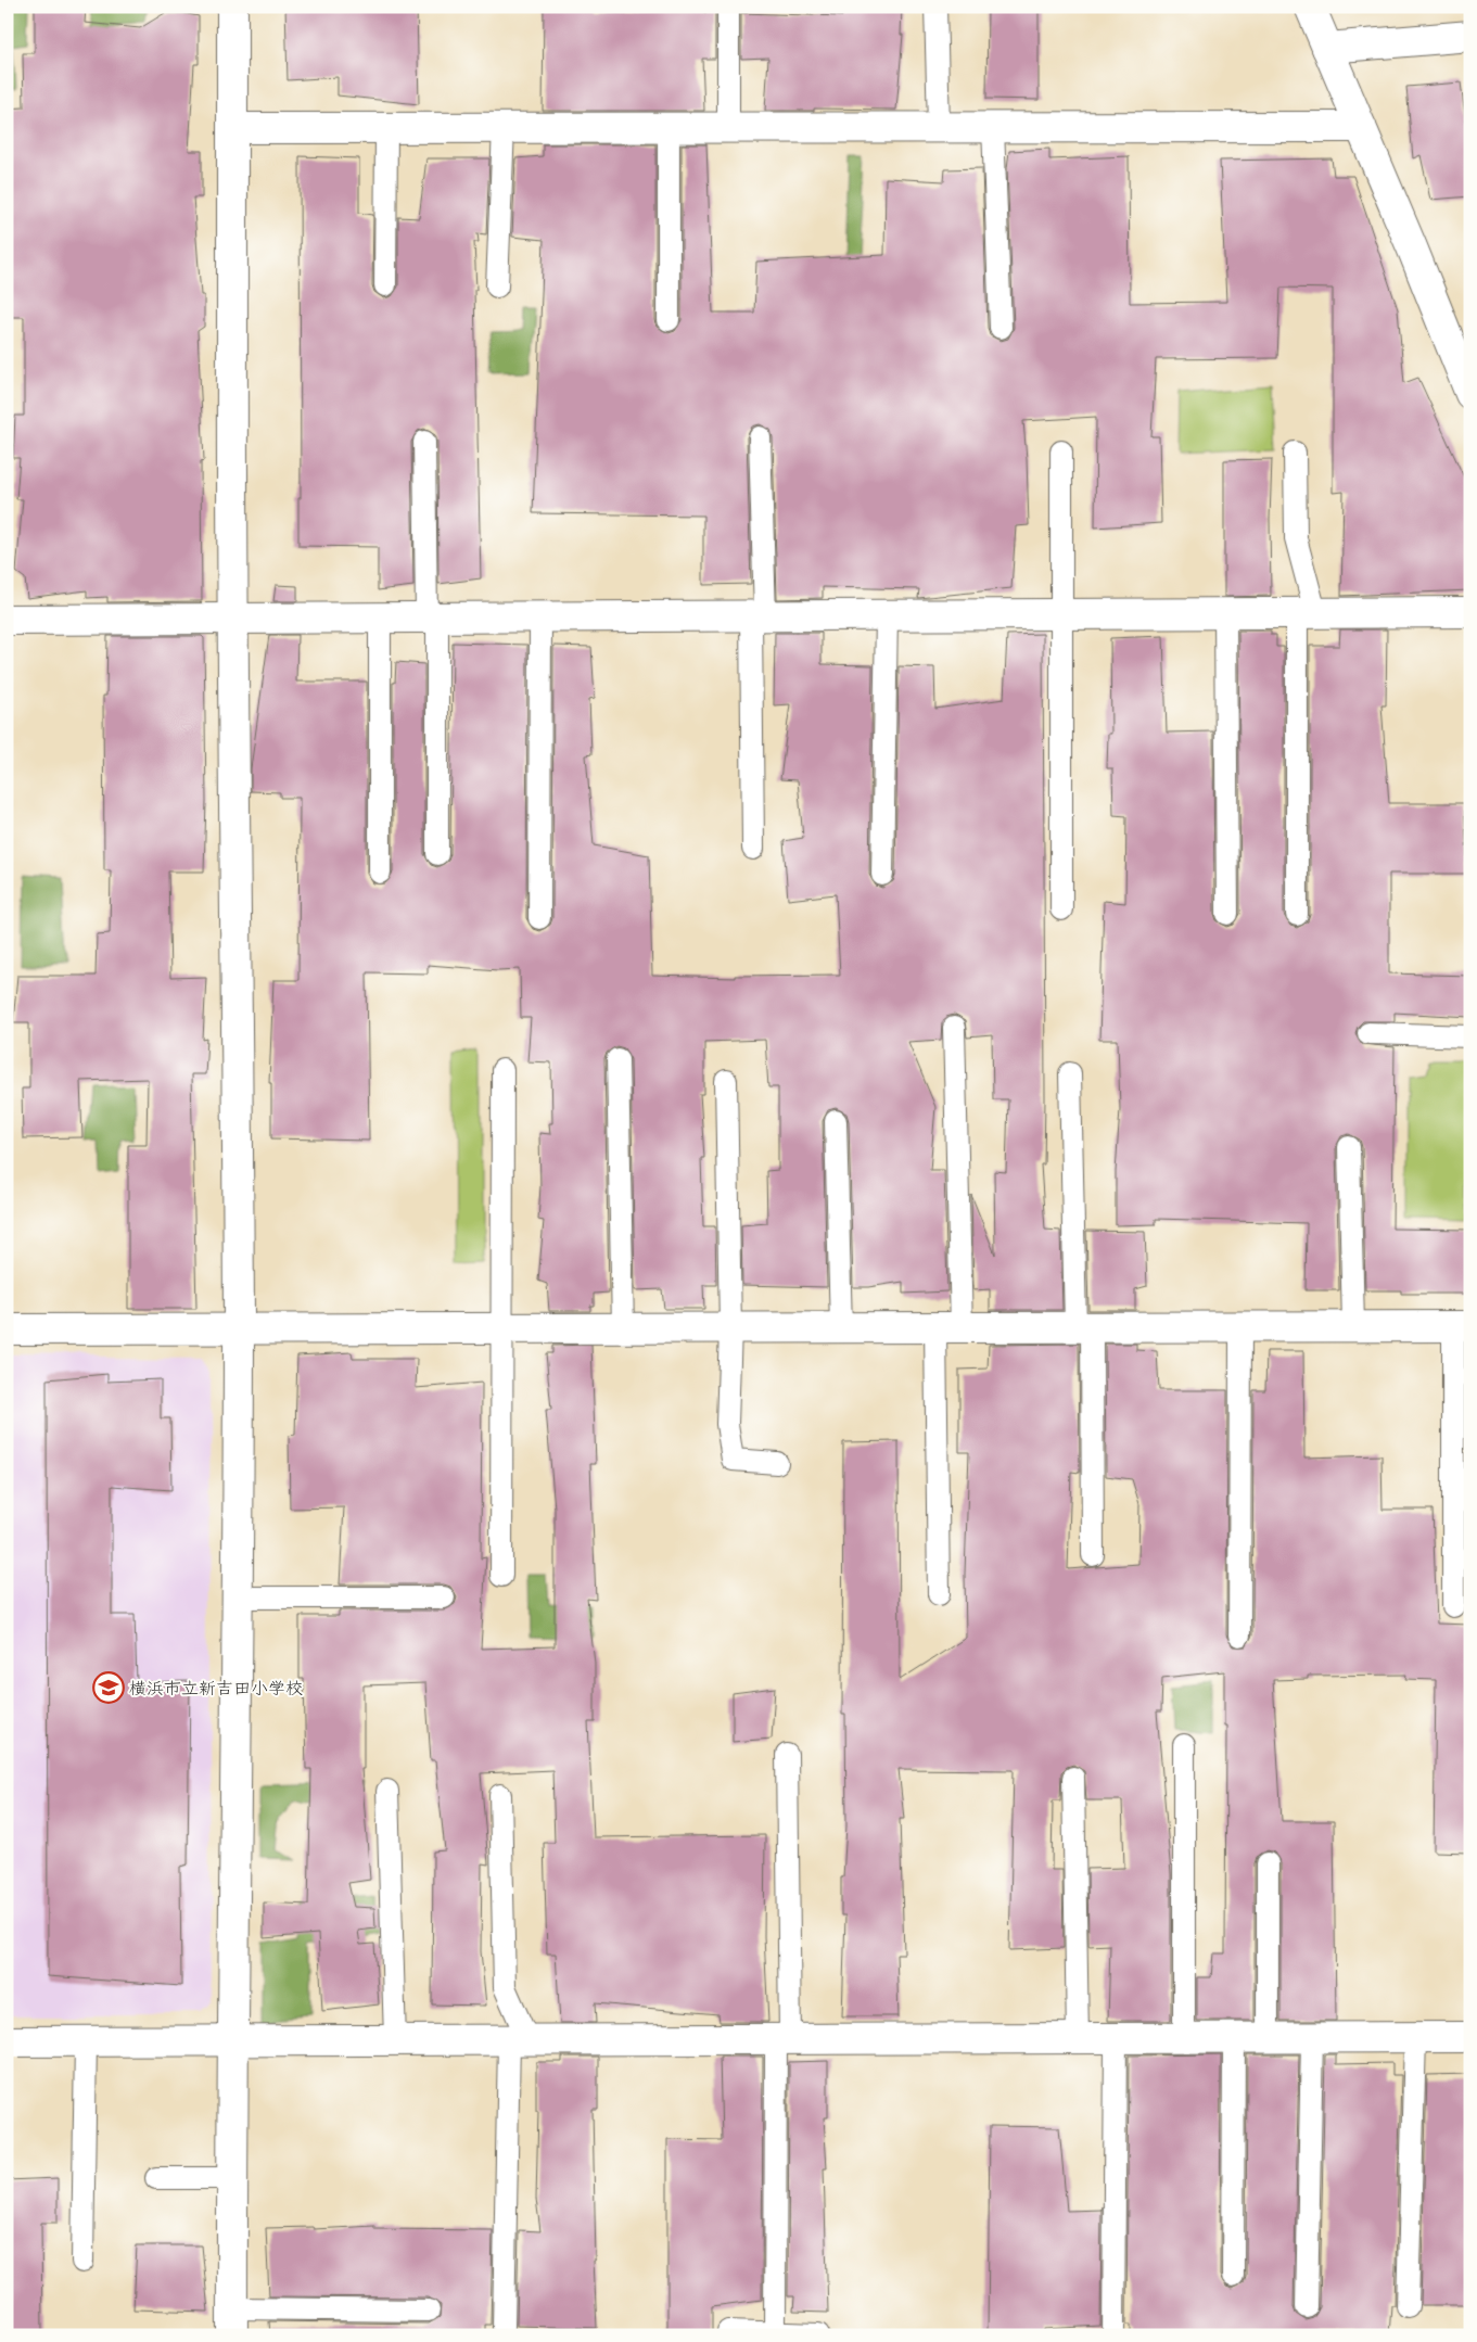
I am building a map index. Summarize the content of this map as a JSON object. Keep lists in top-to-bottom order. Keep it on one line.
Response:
{"places":{"school or university":["横浜市立新吉田小学校"]}}
